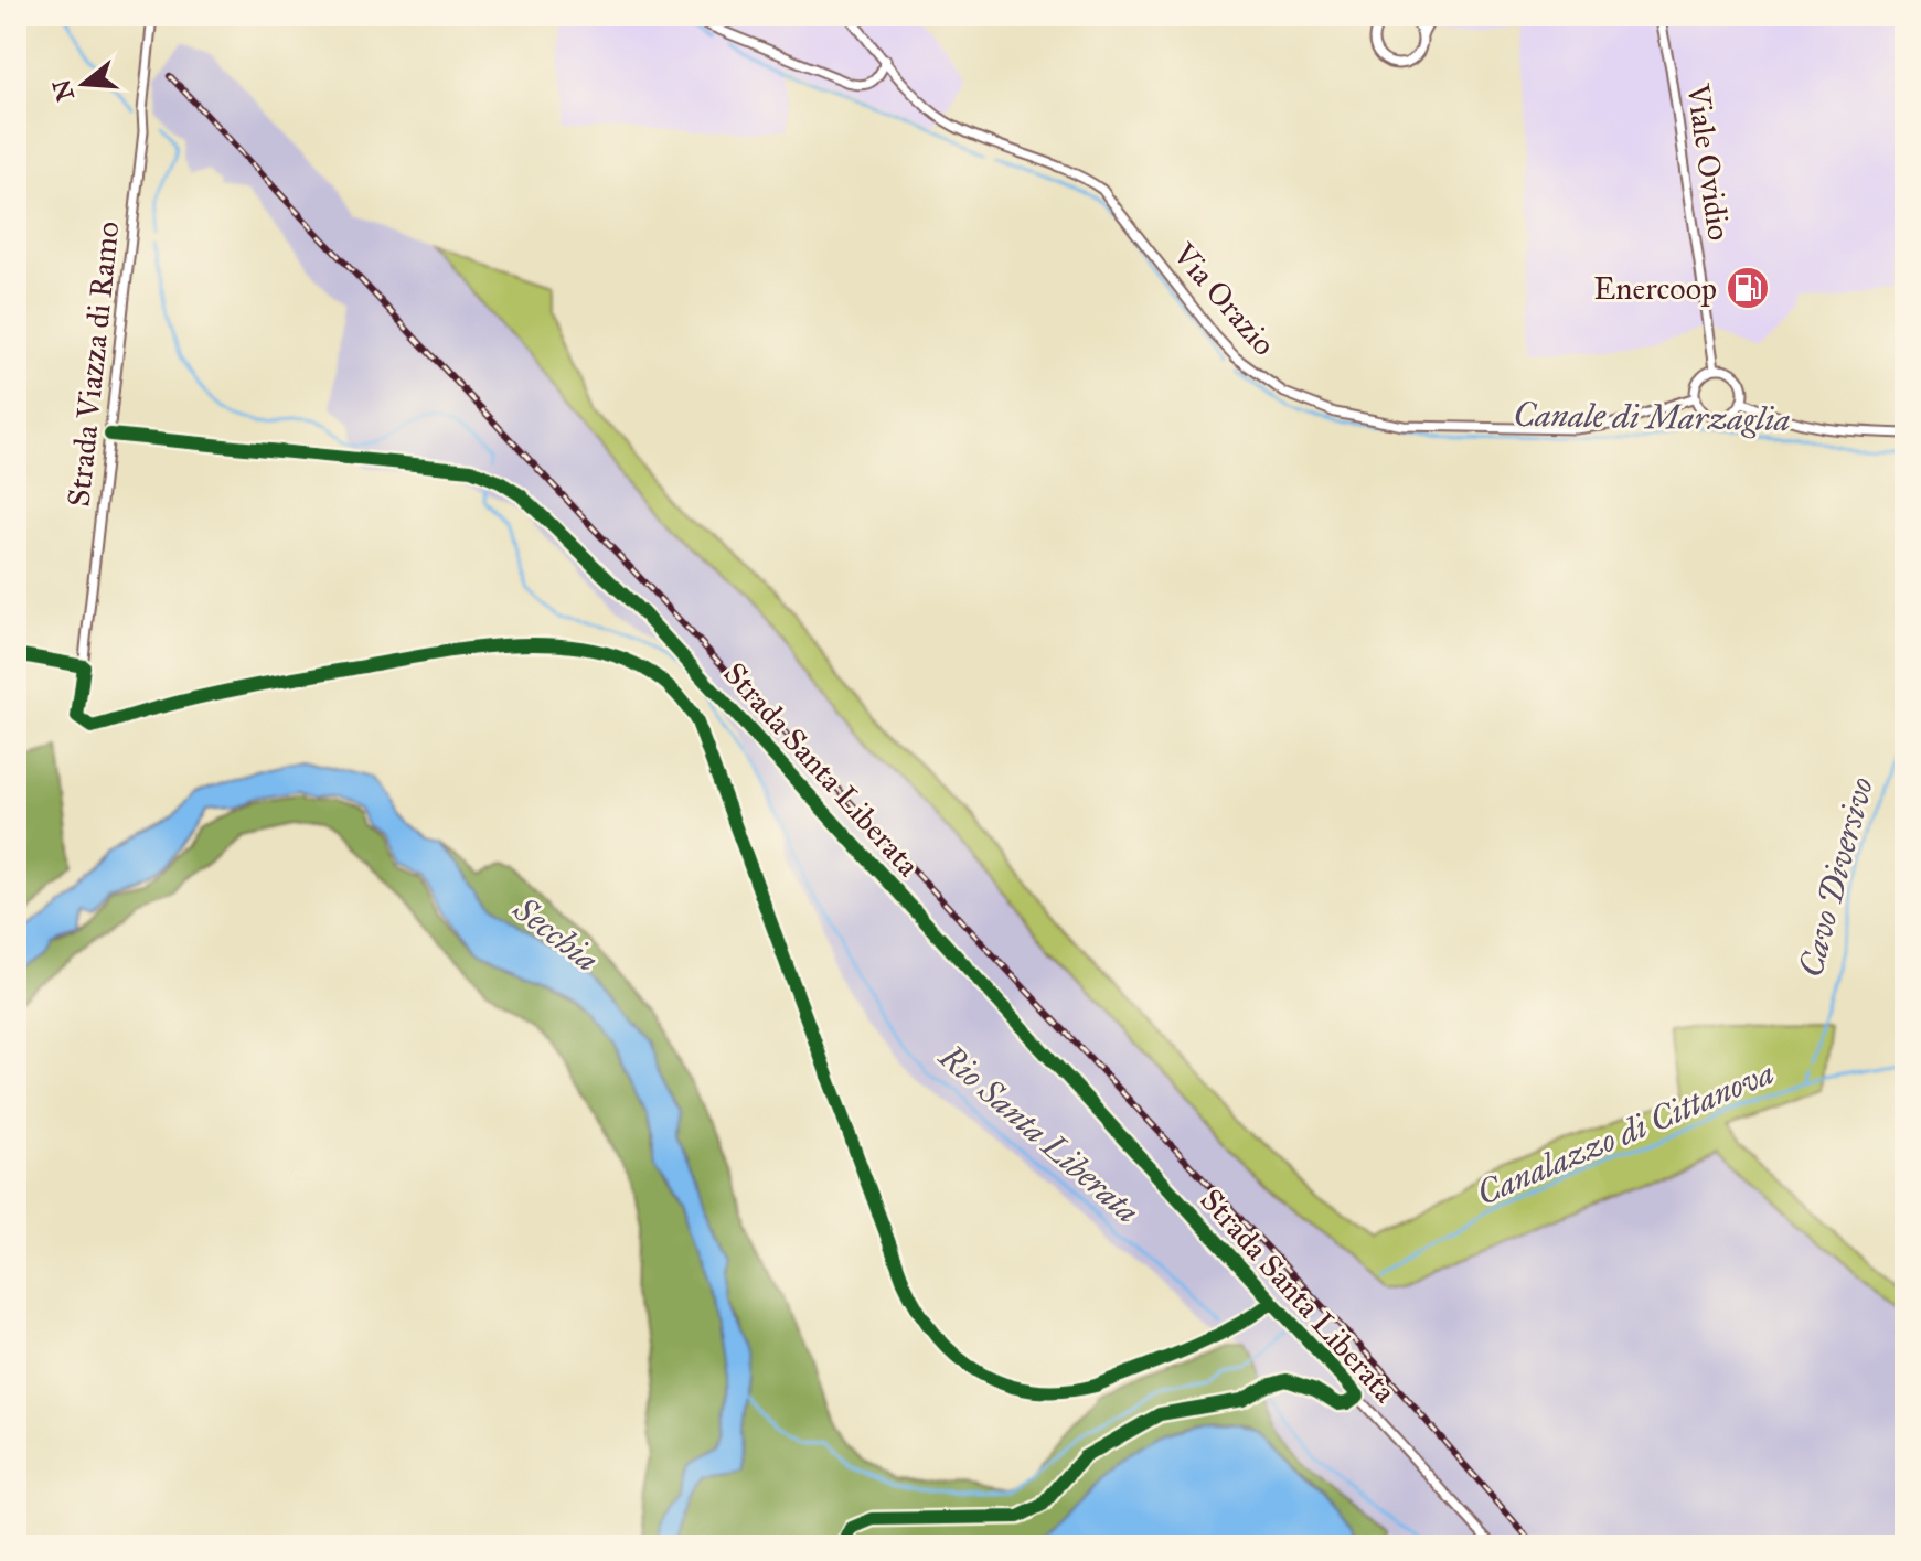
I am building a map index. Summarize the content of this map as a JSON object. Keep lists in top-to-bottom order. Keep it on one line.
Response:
{"streets":{"street":["Viale Ovidio","Via Orazio","Strada Viazza di Ramo","Strada Santa Liberata"]},"crossings":[["Viale Ovidio","Via Orazio"],["Strada Viazza di Ramo","Strada Santa Liberata"]],"water":["Canale di Marzaglia","Cavo Diversivo","Secchia","Canalazzo di Cittanova","Rio Santa Liberata"],"places":{"fuel station":["Enercoop"]},"north":"left"}
